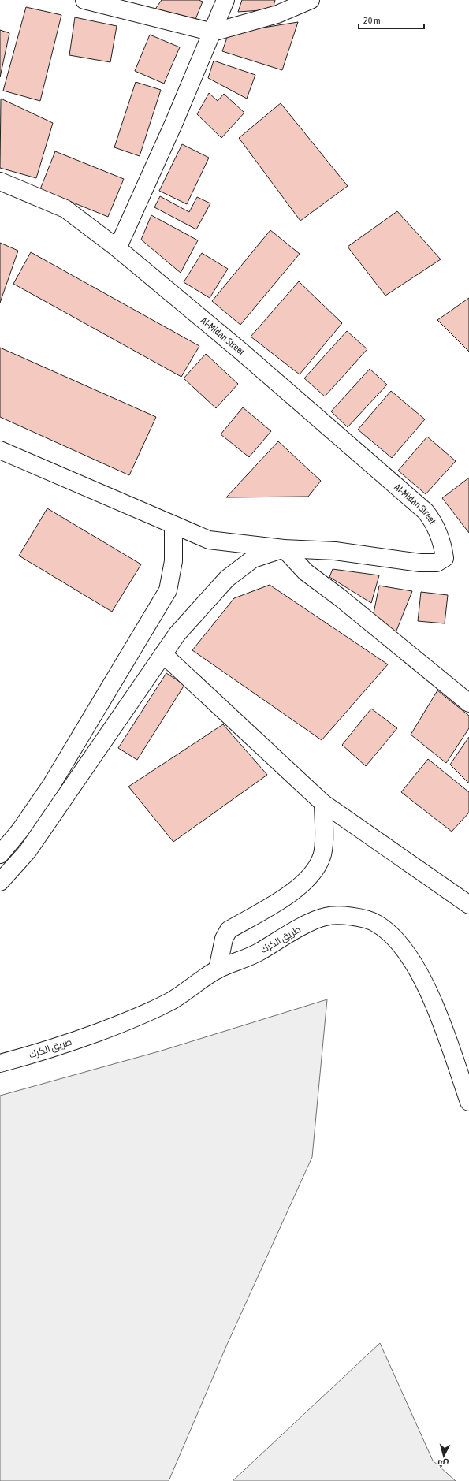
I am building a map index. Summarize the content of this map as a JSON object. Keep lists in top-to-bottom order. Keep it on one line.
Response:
{"streets":{"street":["AI-Midan Street","طريق الكرك"]},"scale_bar":"20 m","north":"bottom"}
